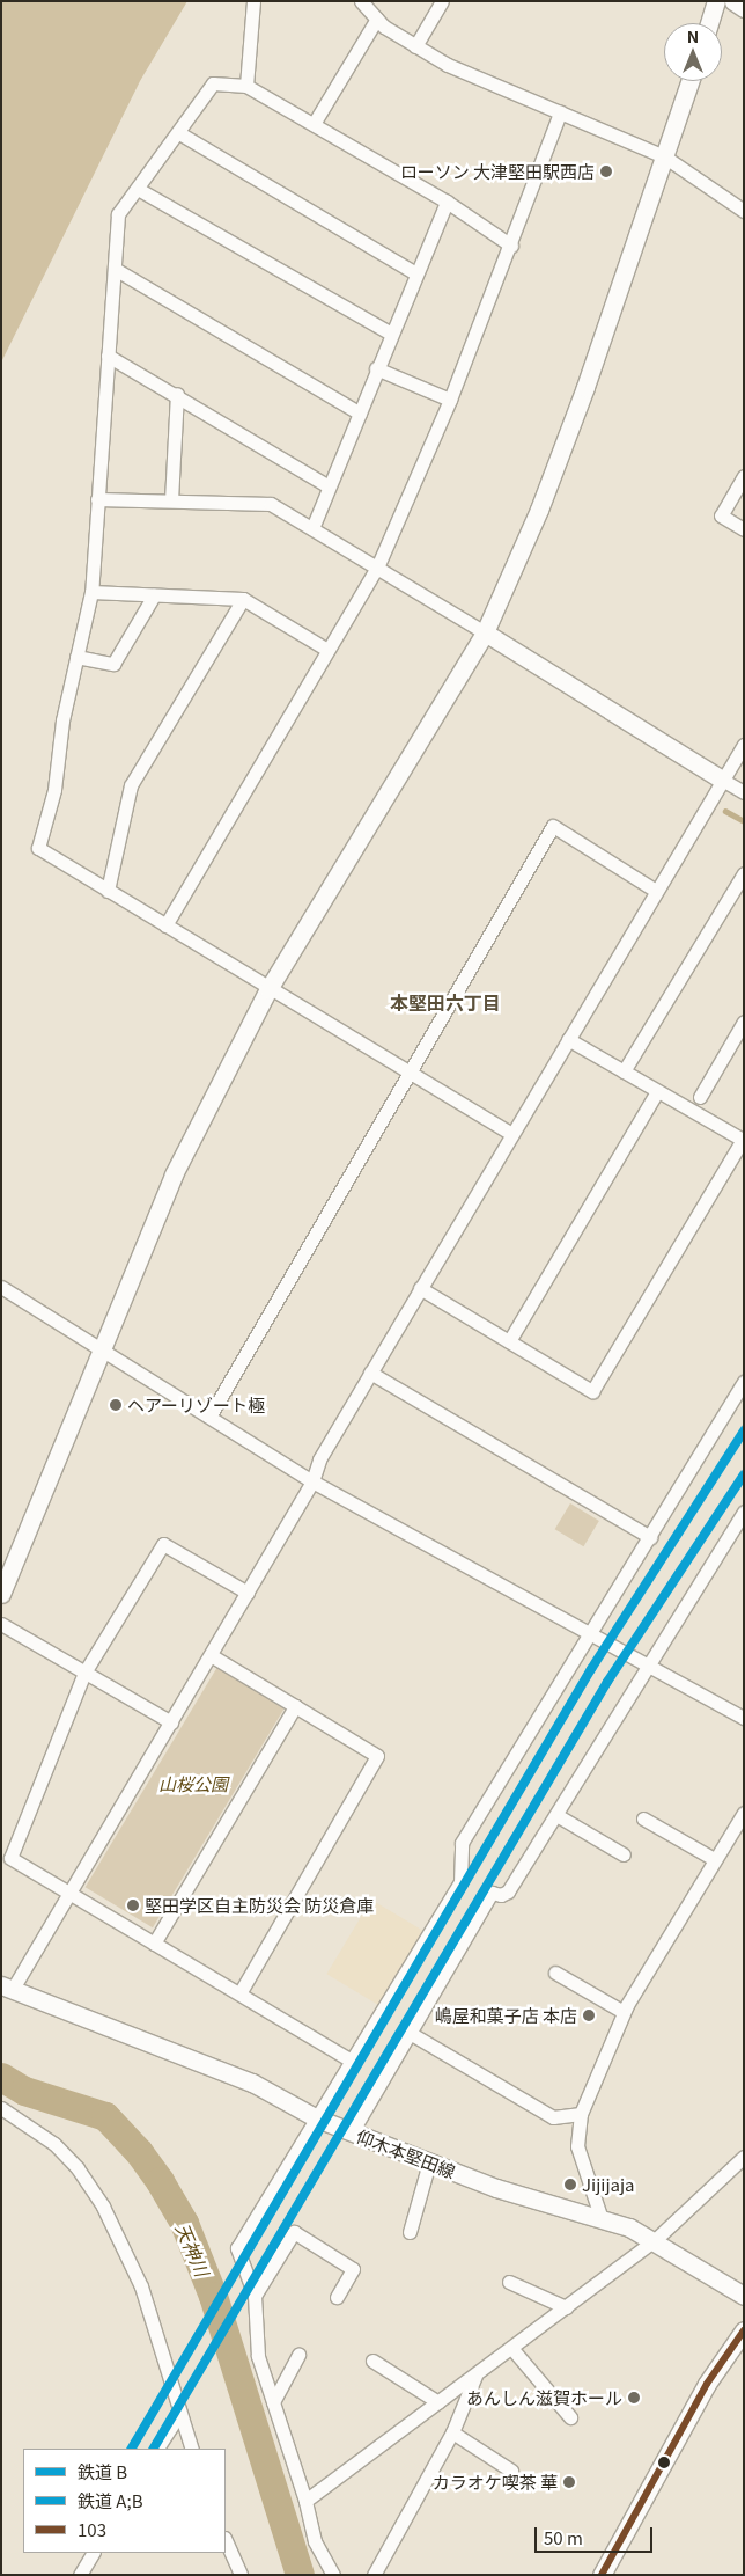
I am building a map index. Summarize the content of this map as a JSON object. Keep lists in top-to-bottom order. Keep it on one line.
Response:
{"streets":{"street":["仰木本堅田線"]},"districts":["本堅田六丁目"],"water":["天神川"],"parks":["山桜公園"],"places":["ローソン 大津堅田駅西店","ヘアーリゾート極","堅田学区自主防災会 防災倉庫","嶋屋和菓子店 本店","Jijijaja","あんしん滋賀ホール","カラオケ喫茶 華"],"lines":["rail line B","rail line A;B","transit line 103"],"legend":["鉄道 B","鉄道 A;B","103"],"scale_bar":"50 m","north":"top"}
